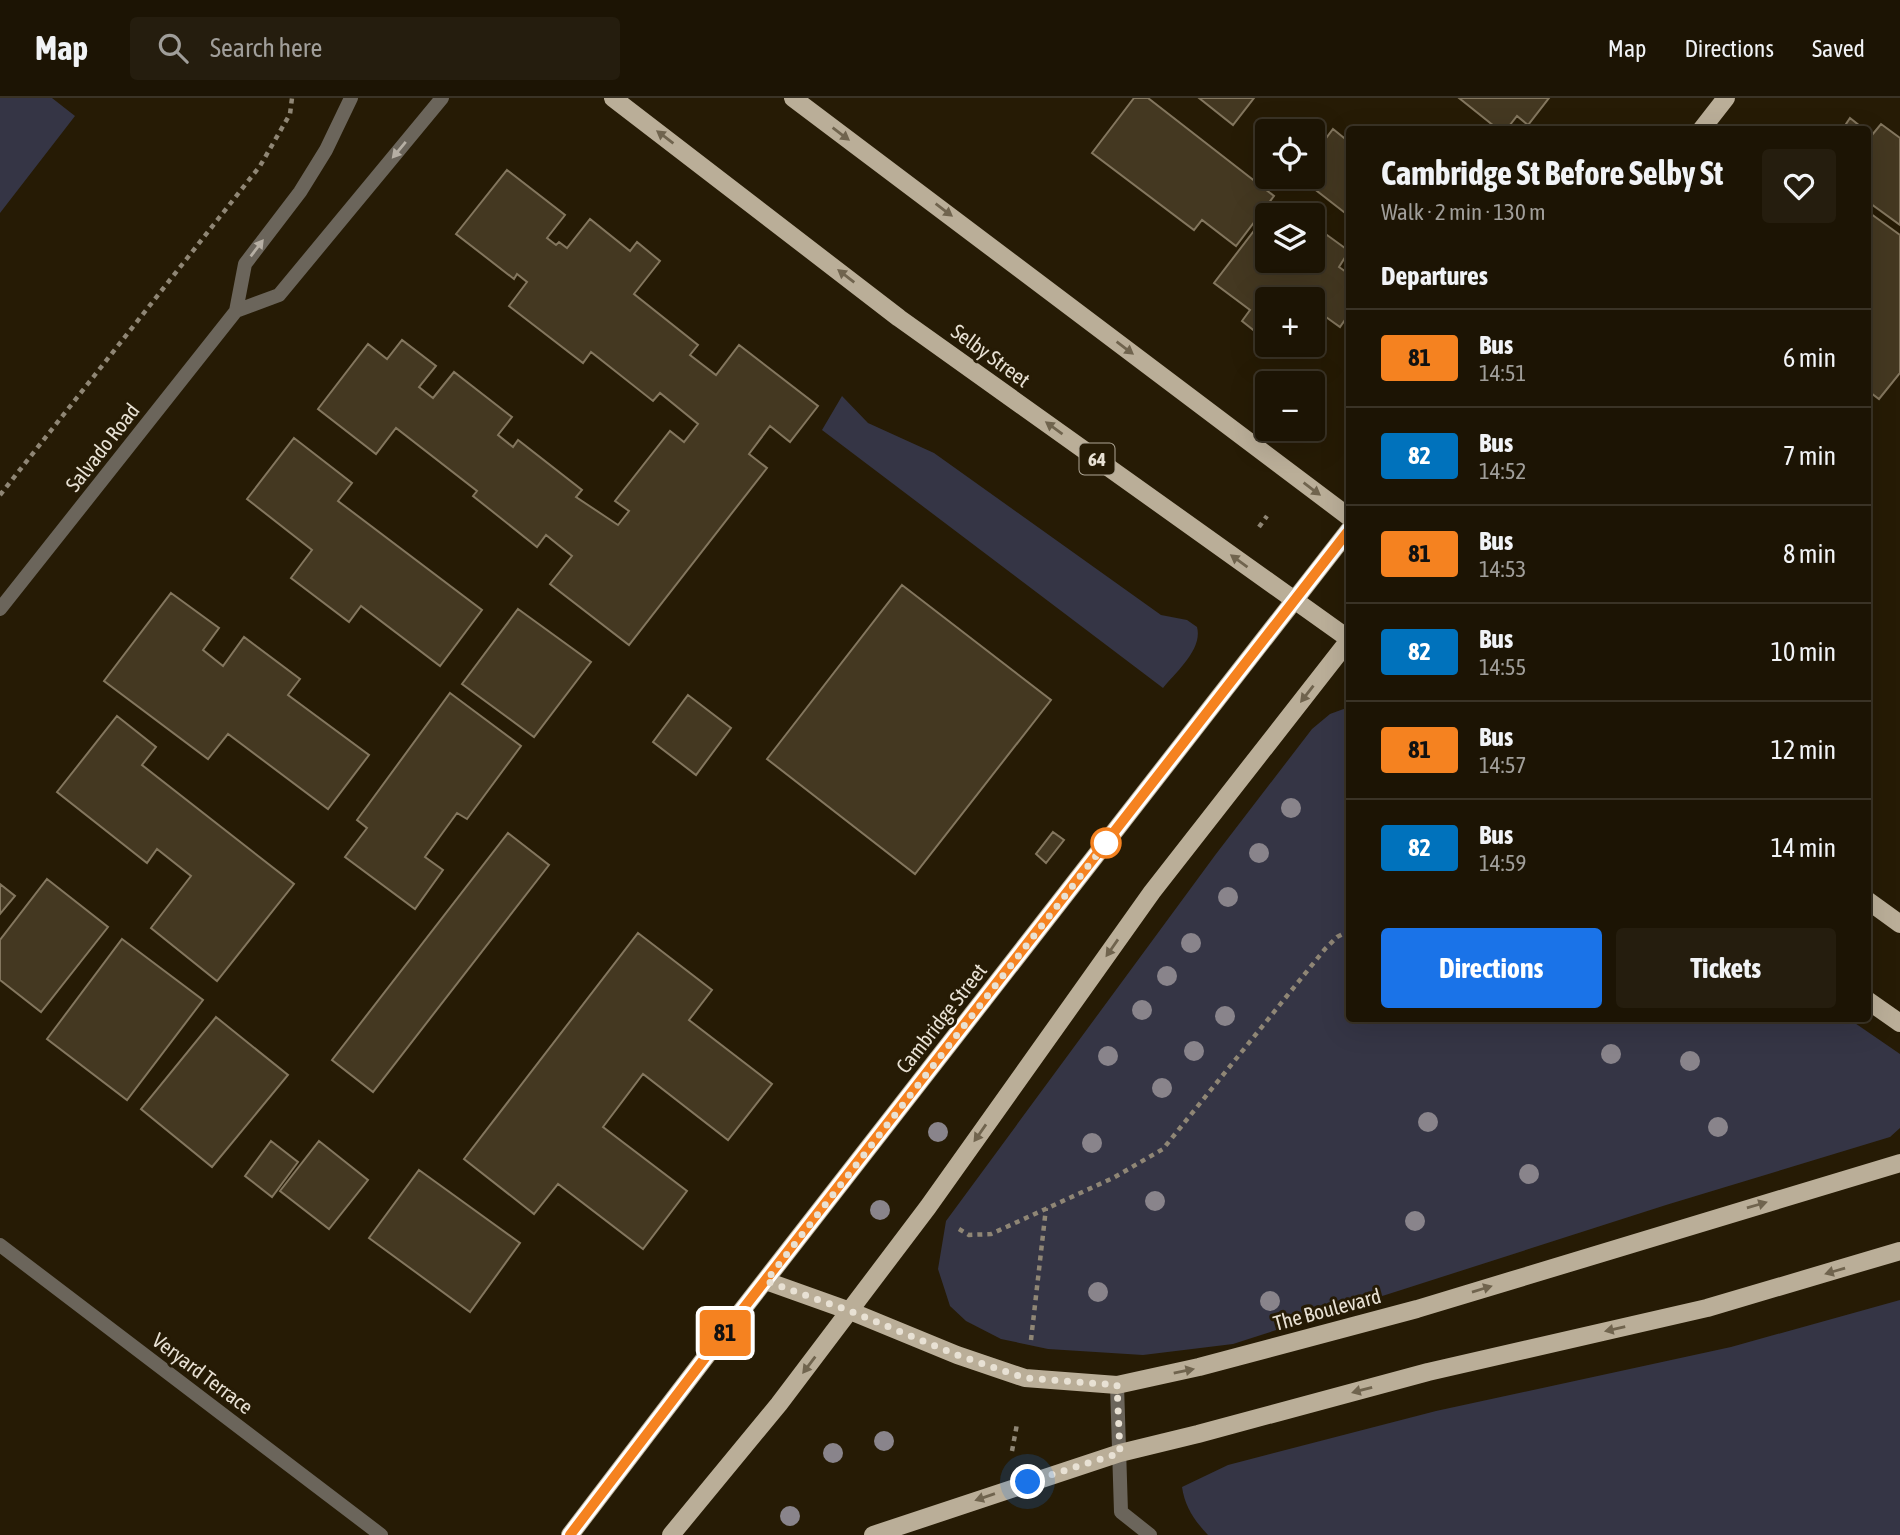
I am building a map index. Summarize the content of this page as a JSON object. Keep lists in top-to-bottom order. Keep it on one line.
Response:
{"streets":{"main road":["Selby Street","64","Cambridge Street","The Boulevard"],"street":["Salvado Road","Veryard Terrace"]},"crossings":[["Selby Street","Cambridge Street"],["Cambridge Street","The Boulevard"]],"lines":["bus line 81"],"page":{"header":"Map","search":"Search here","nav":["Map","Directions","Saved"],"on_map":"81","map_buttons":["+","−"],"heading":[["Cambridge St Before Selby St","Walk · 2 min · 130 m"],"Departures"],"list":[{"mark":"81","name":"Bus","note":"14:51","value":"6 min"},{"mark":"82","name":"Bus","note":"14:52","value":"7 min"},{"mark":"81","name":"Bus","note":"14:53","value":"8 min"},{"mark":"82","name":"Bus","note":"14:55","value":"10 min"},{"mark":"81","name":"Bus","note":"14:57","value":"12 min"},{"mark":"82","name":"Bus","note":"14:59","value":"14 min"}],"buttons":["Directions","Tickets"]}}
